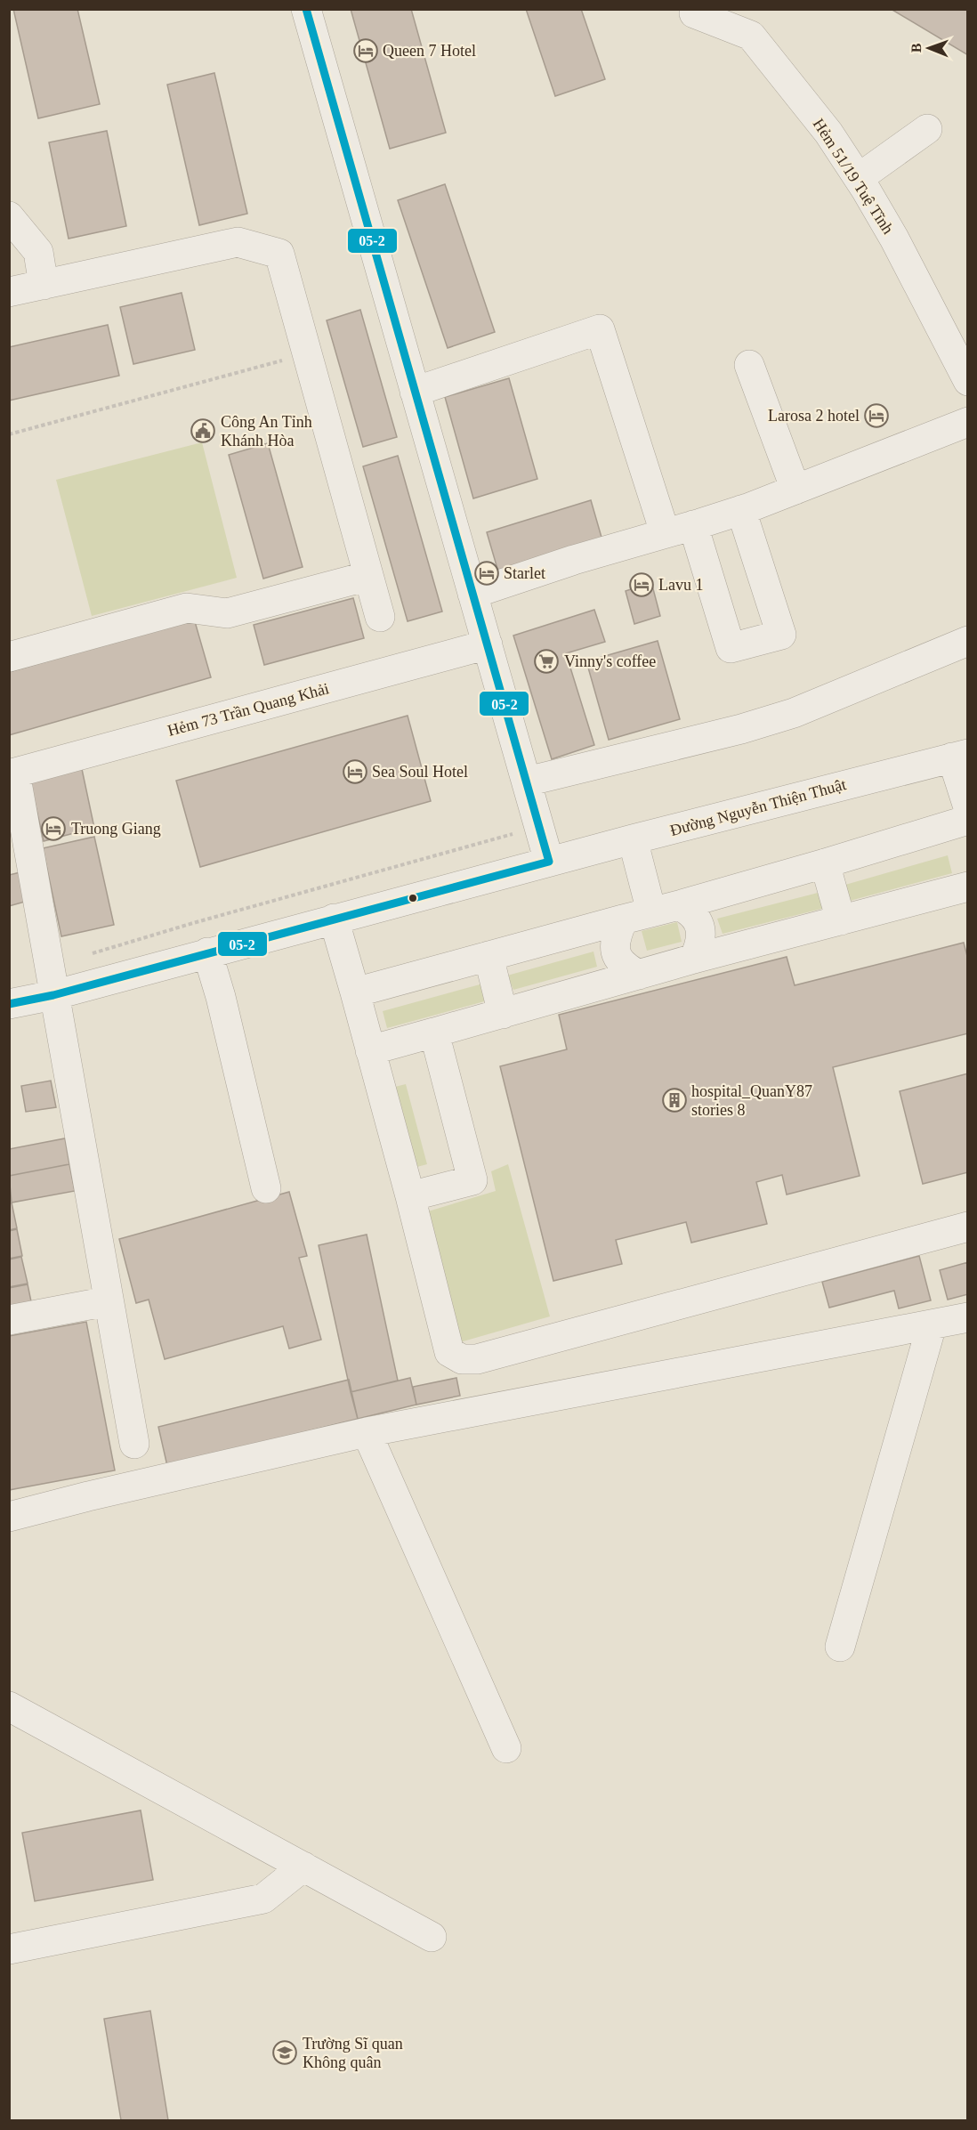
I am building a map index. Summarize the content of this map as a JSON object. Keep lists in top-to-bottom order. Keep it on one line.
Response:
{"streets":{"street":["Hẻm 51/19 Tuệ Tĩnh","Hẻm 73 Trần Quang Khải","Đường Nguyễn Thiện Thuật"]},"places":{"hotel":["Queen 7 Hotel","Larosa 2 hotel","Starlet","Lavu 1","Sea Soul Hotel","Truong Giang"],"public building":["Công An Tỉnh Khánh Hòa"],"supermarket":["Vinny's coffee"],"building":["hospital_QuanY87 stories 8"],"school or university":["Trường Sĩ quan Không quân"]},"lines":["transit line 05-2"],"north":"left"}
